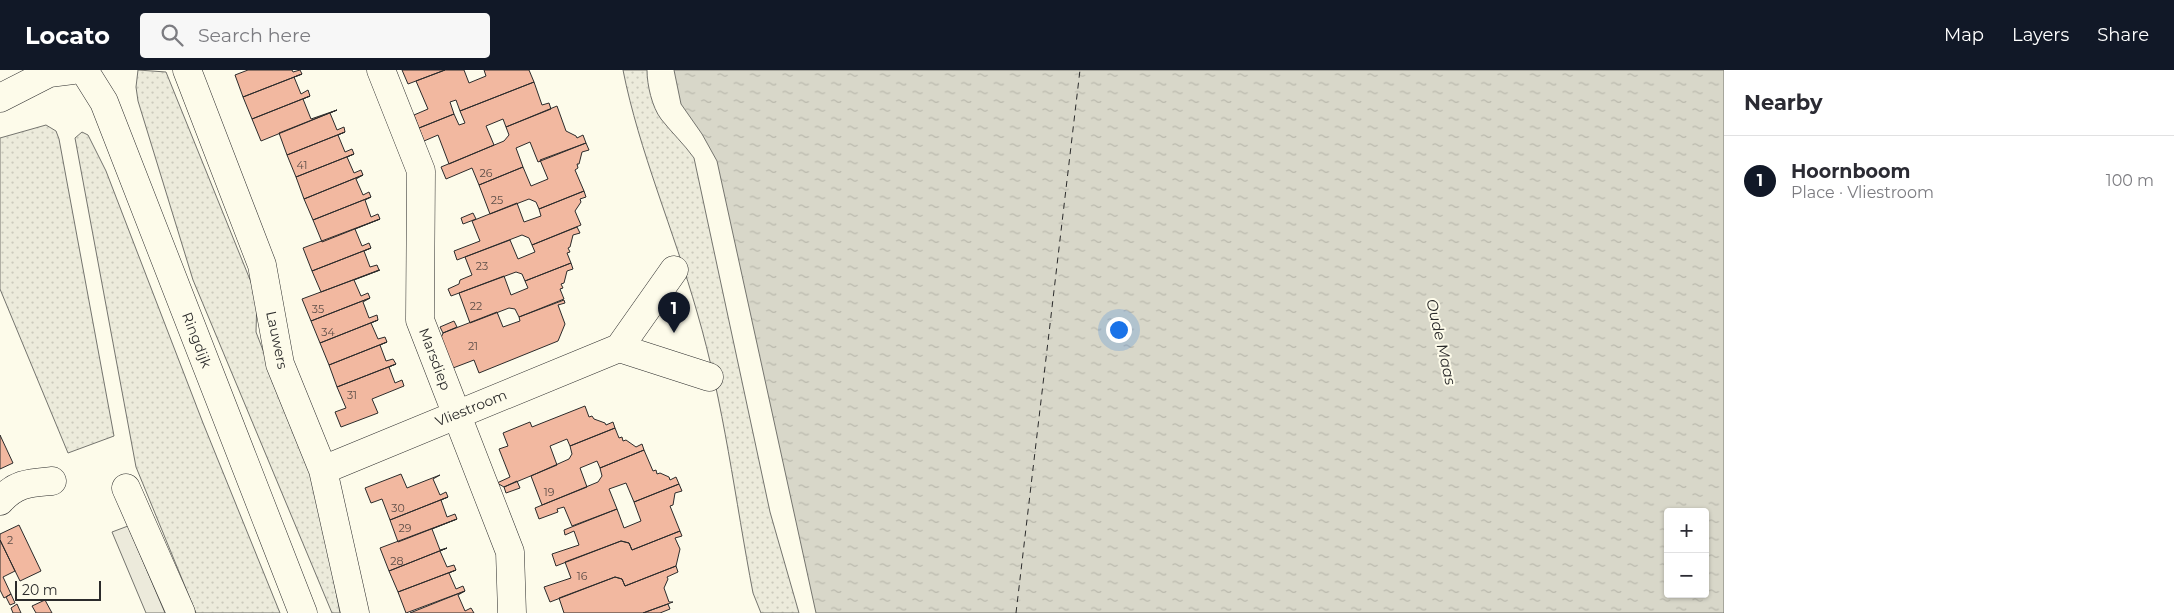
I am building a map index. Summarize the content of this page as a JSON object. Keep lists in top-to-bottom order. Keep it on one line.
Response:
{"streets":{"street":["Ringdijk","Lauwers","Marsdiep","Vliestroom"]},"crossings":[["Lauwers","Vliestroom"],["Marsdiep","Vliestroom"]],"water":["Oude Maas"],"house_numbers":["41","26","25","23","22","35","34","21","31","19","30","29","2","28","16"],"scale_bar":"20 m","page":{"header":"Locato","search":"Search here","nav":["Map","Layers","Share"],"heading":"Nearby","list":[{"mark":"1","name":"Hoornboom","note":"Place · Vliestroom","value":"100 m"}],"pins":"1","map_buttons":["+","−"],"scale":"20 m"}}
